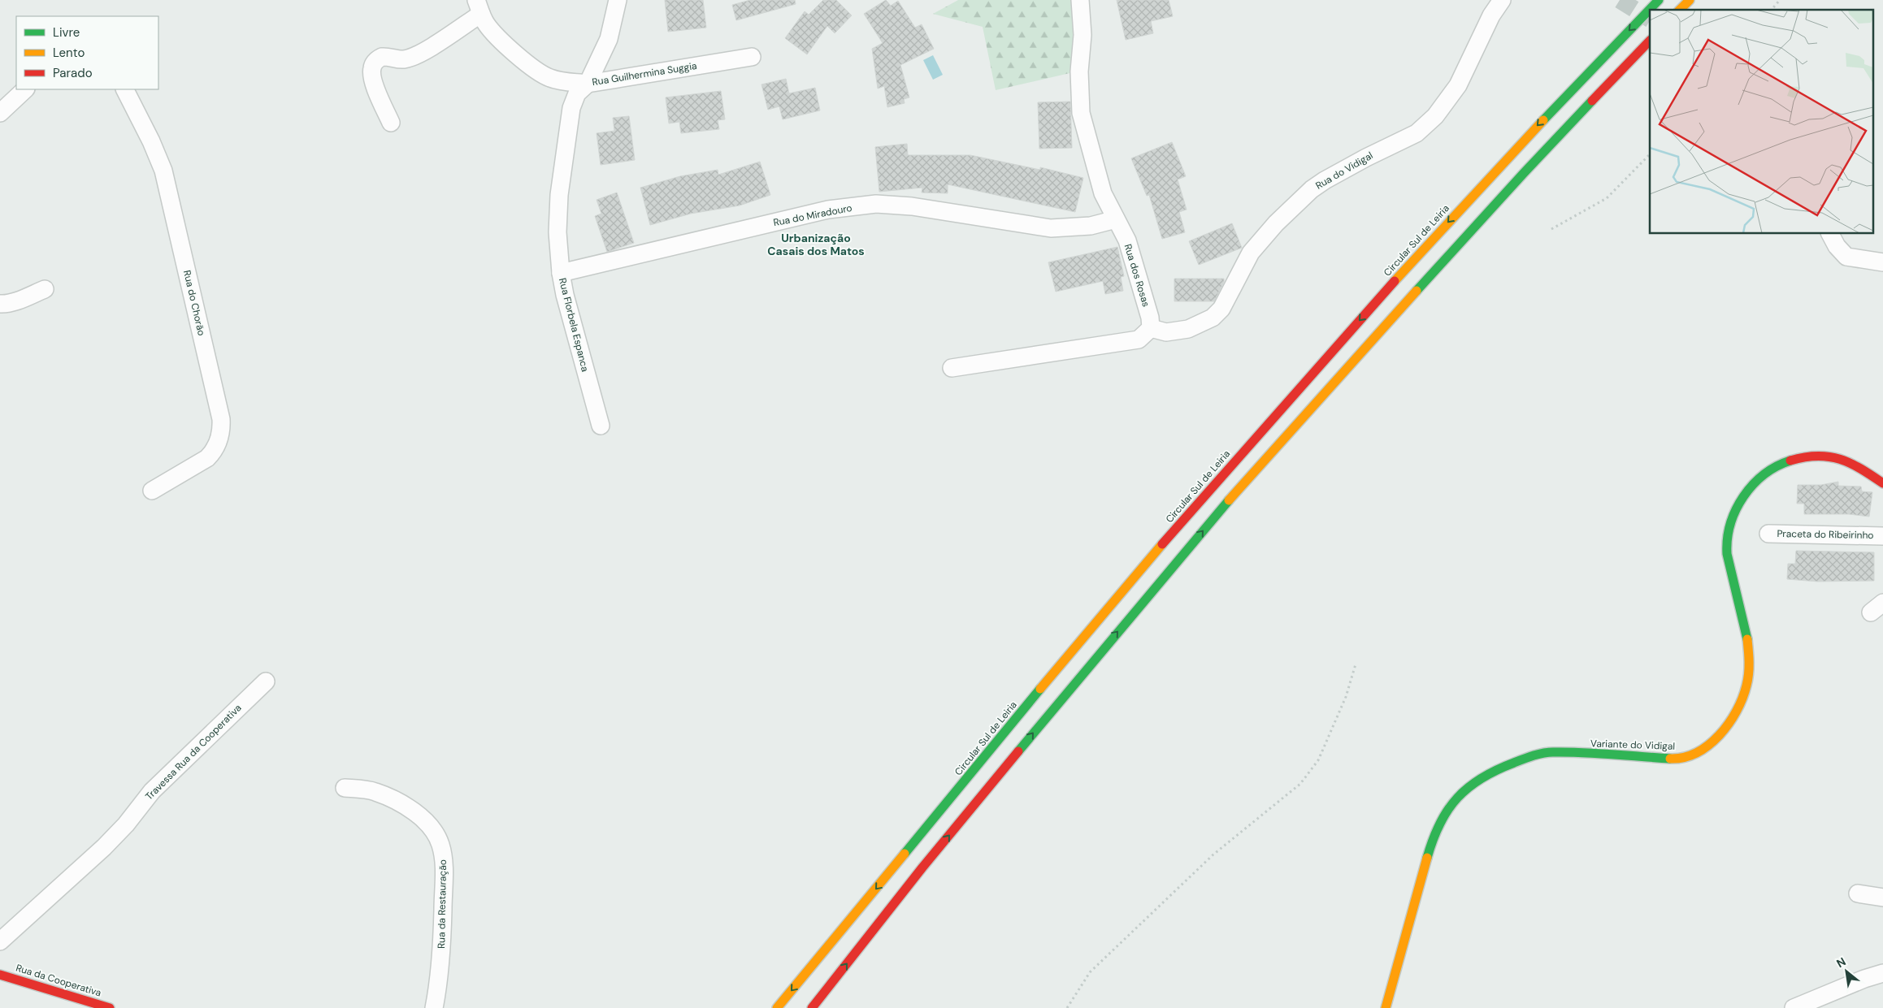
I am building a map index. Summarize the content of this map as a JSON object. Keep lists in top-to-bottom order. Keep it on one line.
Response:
{"streets":{"main road":["Circular Sul de Leiria","Variante do Vidigal","Rua da Cooperativa"],"street":["Rua Guilhermina Suggia","Rua do Vidigal","Rua do Miradouro","Rua dos Rosas","Rua do Chorão","Rua Florbela Espanca","Praceta do Ribeirinho","Travessa Rua da Cooperativa","Rua da Restauração"]},"crossings":[["Rua Guilhermina Suggia","Rua Florbela Espanca"],["Rua do Vidigal","Rua dos Rosas"],["Rua do Miradouro","Rua dos Rosas"],["Rua do Miradouro","Rua Florbela Espanca"]],"districts":["Urbanização Casais dos Matos"],"legend":["Livre","Lento","Parado"],"north":"top left"}
